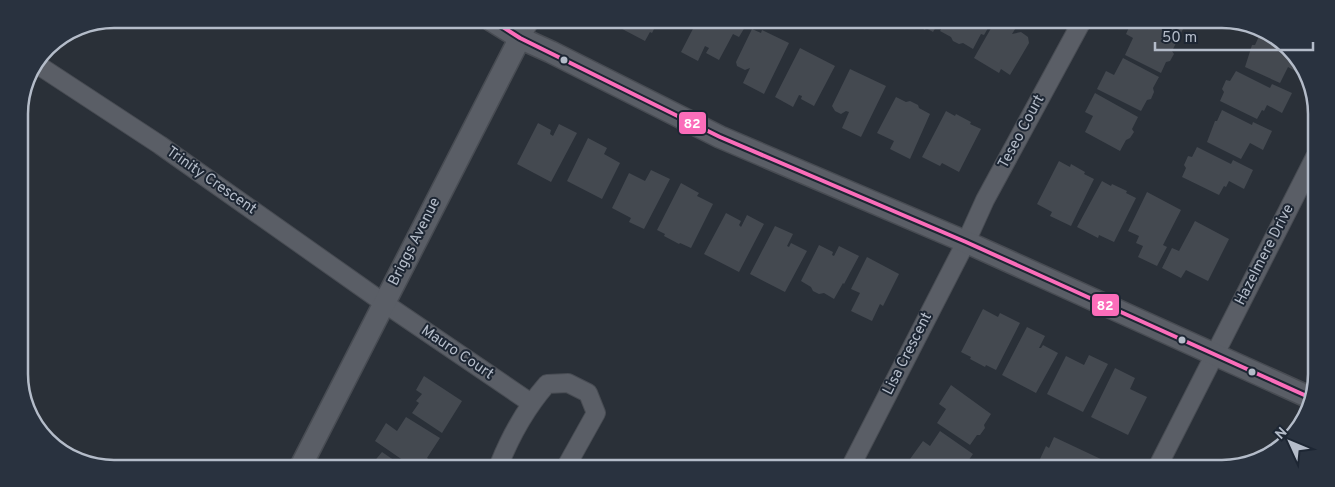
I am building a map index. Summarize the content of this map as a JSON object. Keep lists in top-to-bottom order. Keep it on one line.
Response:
{"streets":{"street":["Teseo Court","Trinity Crescent","Briggs Avenue","Hazelmere Drive","Mauro Court","Lisa Crescent"]},"crossings":[["Teseo Court","Lisa Crescent"],["Trinity Crescent","Briggs Avenue"],["Trinity Crescent","Mauro Court"],["Briggs Avenue","Mauro Court"]],"lines":["transit line 82"],"scale_bar":"50 m","north":"top left"}
